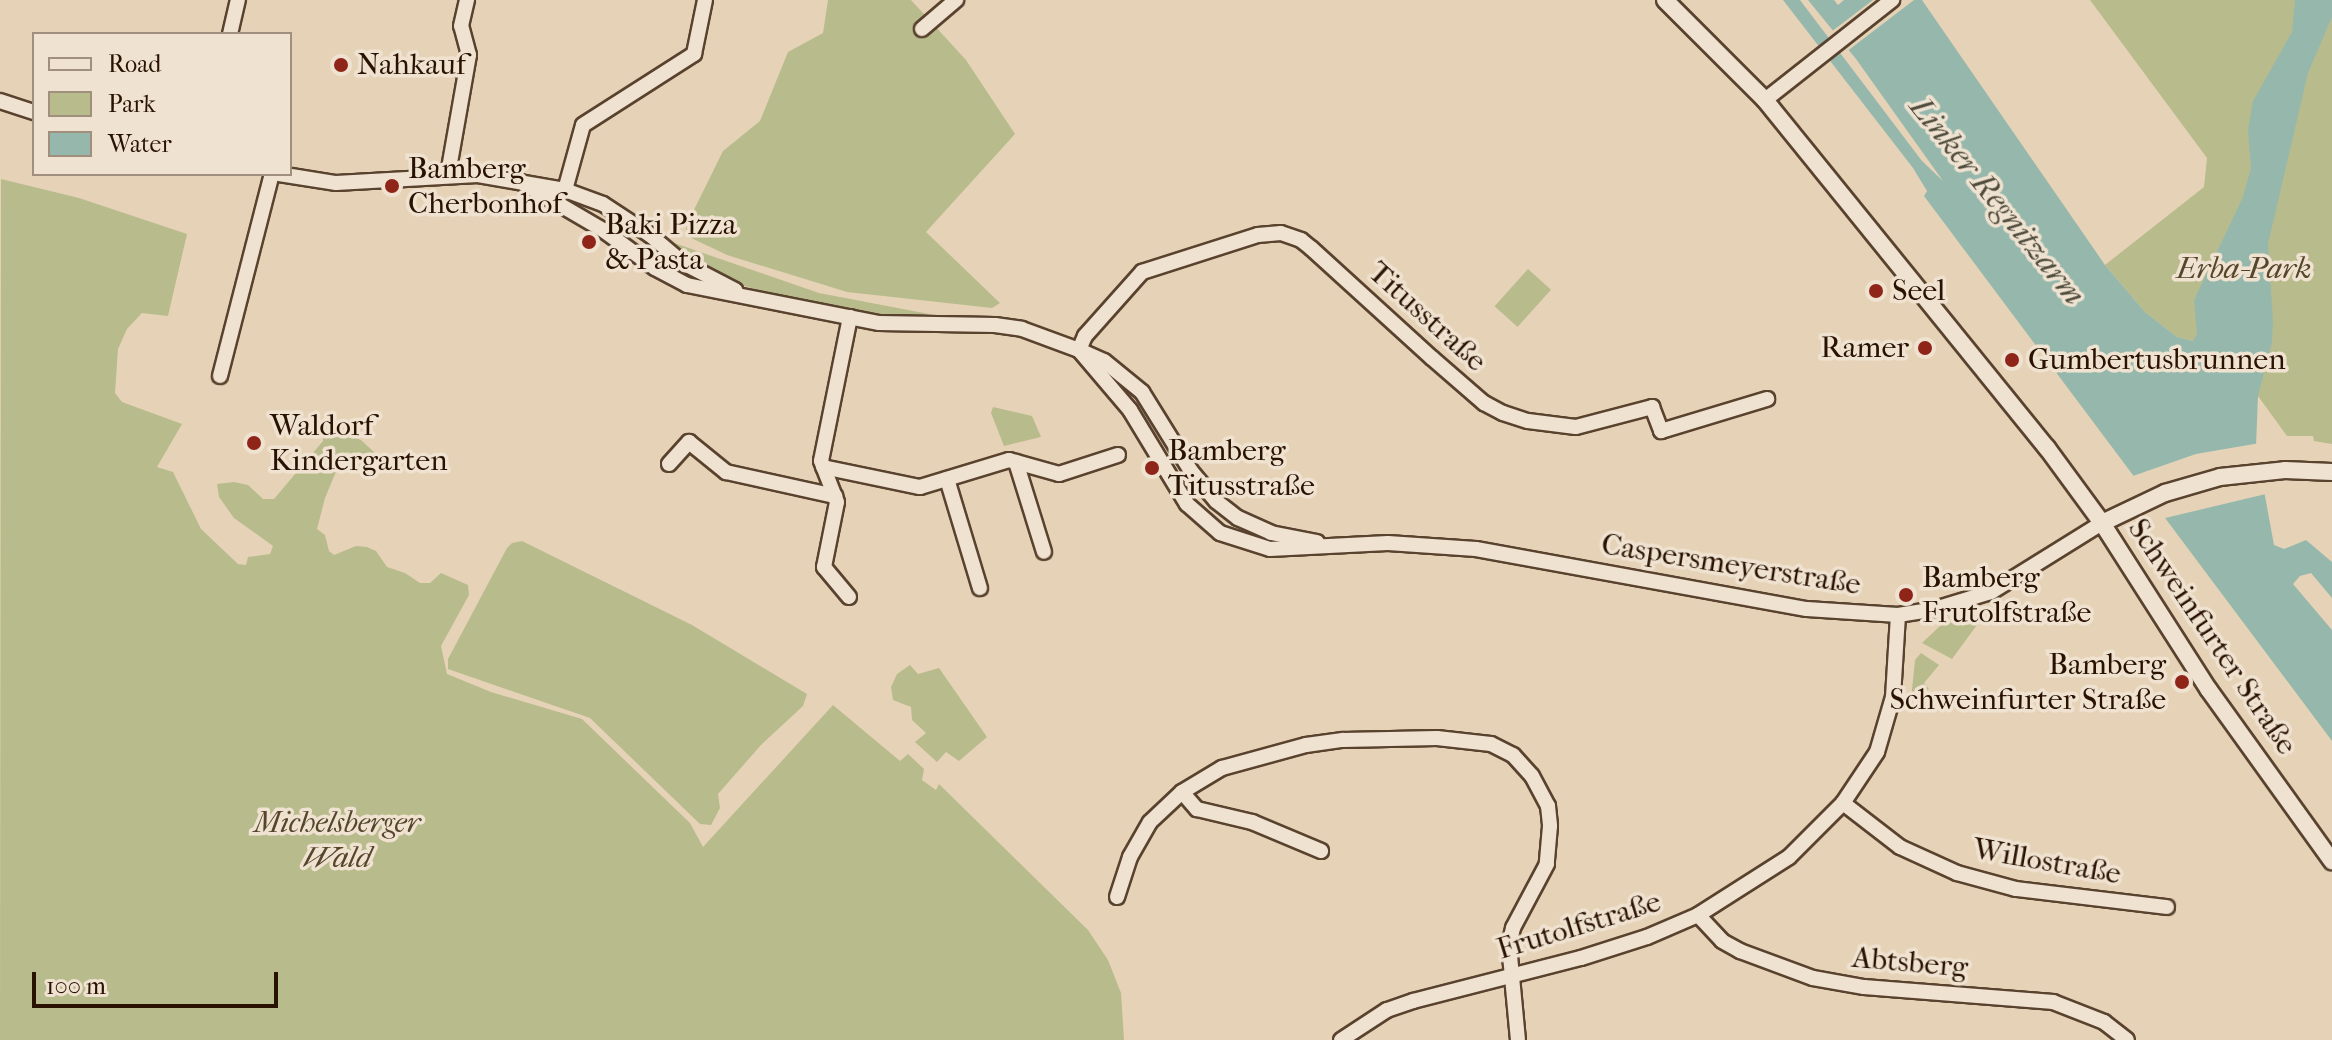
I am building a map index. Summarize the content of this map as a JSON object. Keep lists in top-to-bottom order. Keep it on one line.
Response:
{"streets":{"street":["Titusstraße","Caspersmeyerstraße","Schweinfurter Straße","Willostraße","Frutolfstraße","Abtsberg"]},"crossings":[["Titusstraße","Caspersmeyerstraße"],["Caspersmeyerstraße","Schweinfurter Straße"],["Caspersmeyerstraße","Frutolfstraße"],["Willostraße","Frutolfstraße"],["Frutolfstraße","Abtsberg"]],"water":["Linker Regnitzarm"],"parks":["Erba-Park","Michelsberger Wald"],"places":["Nahkauf","Bamberg Cherbonhof","Baki Pizza & Pasta","Seel","Ramer","Gumbertusbrunnen","Waldorf Kindergarten","Bamberg Titusstraße","Bamberg Frutolfstraße","Bamberg Schweinfurter Straße"],"legend":["Road","Park","Water"],"scale_bar":"100 m"}
